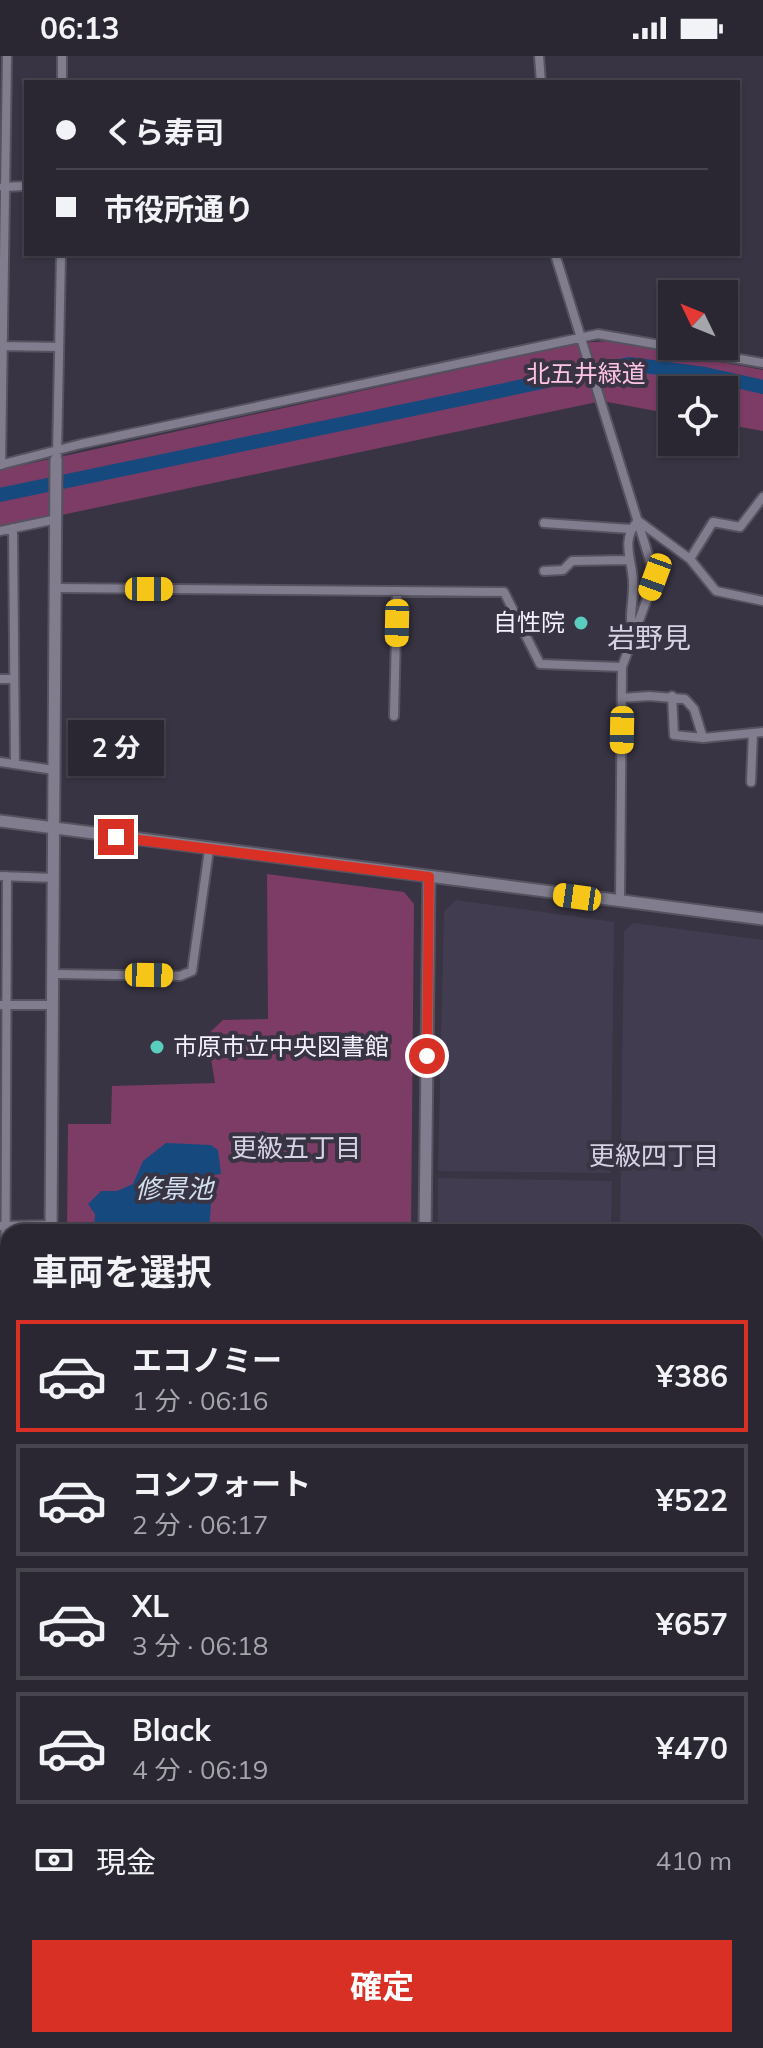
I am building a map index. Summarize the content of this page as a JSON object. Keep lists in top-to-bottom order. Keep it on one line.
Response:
{"districts":["岩野見","更級五丁目","更級四丁目"],"water":["修景池"],"parks":["北五井緑道"],"places":["自性院","市原市立中央図書館"],"north":"top left","page":{"status":"06:13","banner":["くら寿司","市役所通り"],"bubble":"2 分","heading":"車両を選択","list":[{"name":"エコノミー","note":"1 分 · 06:16","value":"¥386"},{"name":"コンフォート","note":"2 分 · 06:17","value":"¥522"},{"name":"XL","note":"3 分 · 06:18","value":"¥657"},{"name":"Black","note":"4 分 · 06:19","value":"¥470"}],"pay":["現金","410 m"],"buttons":"確定"}}
